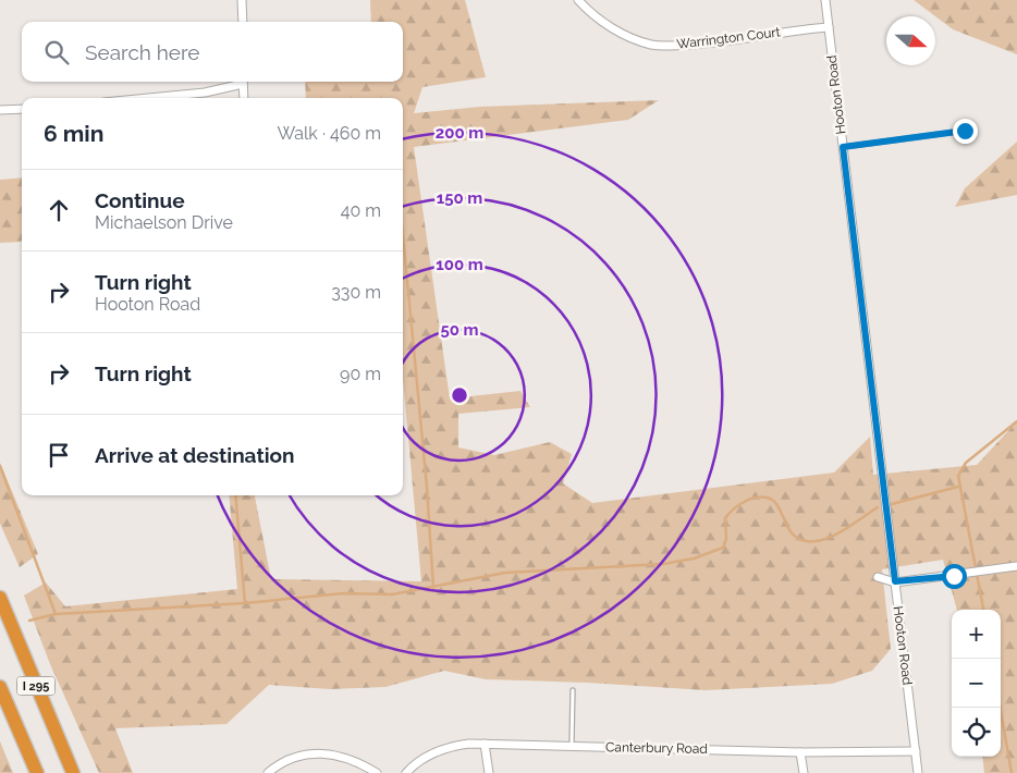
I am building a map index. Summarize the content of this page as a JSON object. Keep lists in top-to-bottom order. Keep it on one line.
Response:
{"streets":{"highway":["I 295"],"street":["Warrington Court","Hooton Road","Canterbury Road"]},"crossings":[["Warrington Court","Hooton Road"],["Hooton Road","Canterbury Road"]],"north":"right","page":{"search":"Search here","heading":["6 min","Walk · 460 m"],"list":[["Continue","Michaelson Drive","40 m"],["Turn right","Hooton Road","330 m"],["Turn right","90 m"],"Arrive at destination"],"map_buttons":["+","−"]},"rings":["200 m","150 m","100 m","50 m"]}
